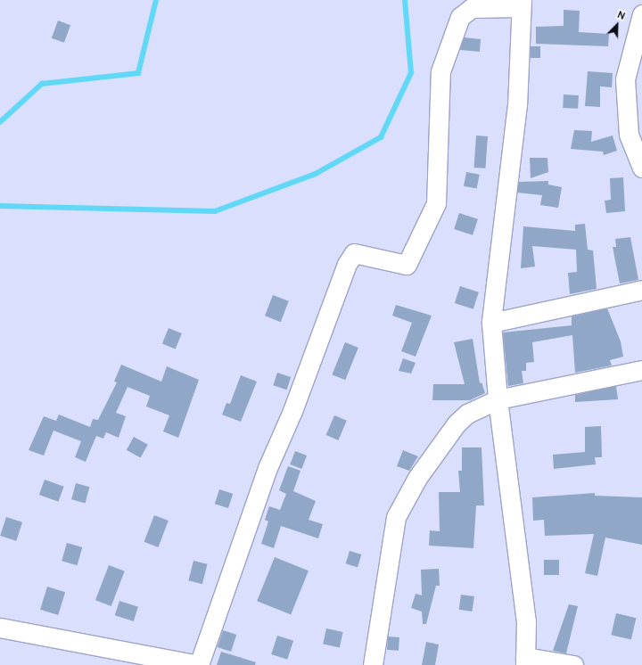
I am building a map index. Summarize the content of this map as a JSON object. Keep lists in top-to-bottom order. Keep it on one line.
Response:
{"north":"top right"}
